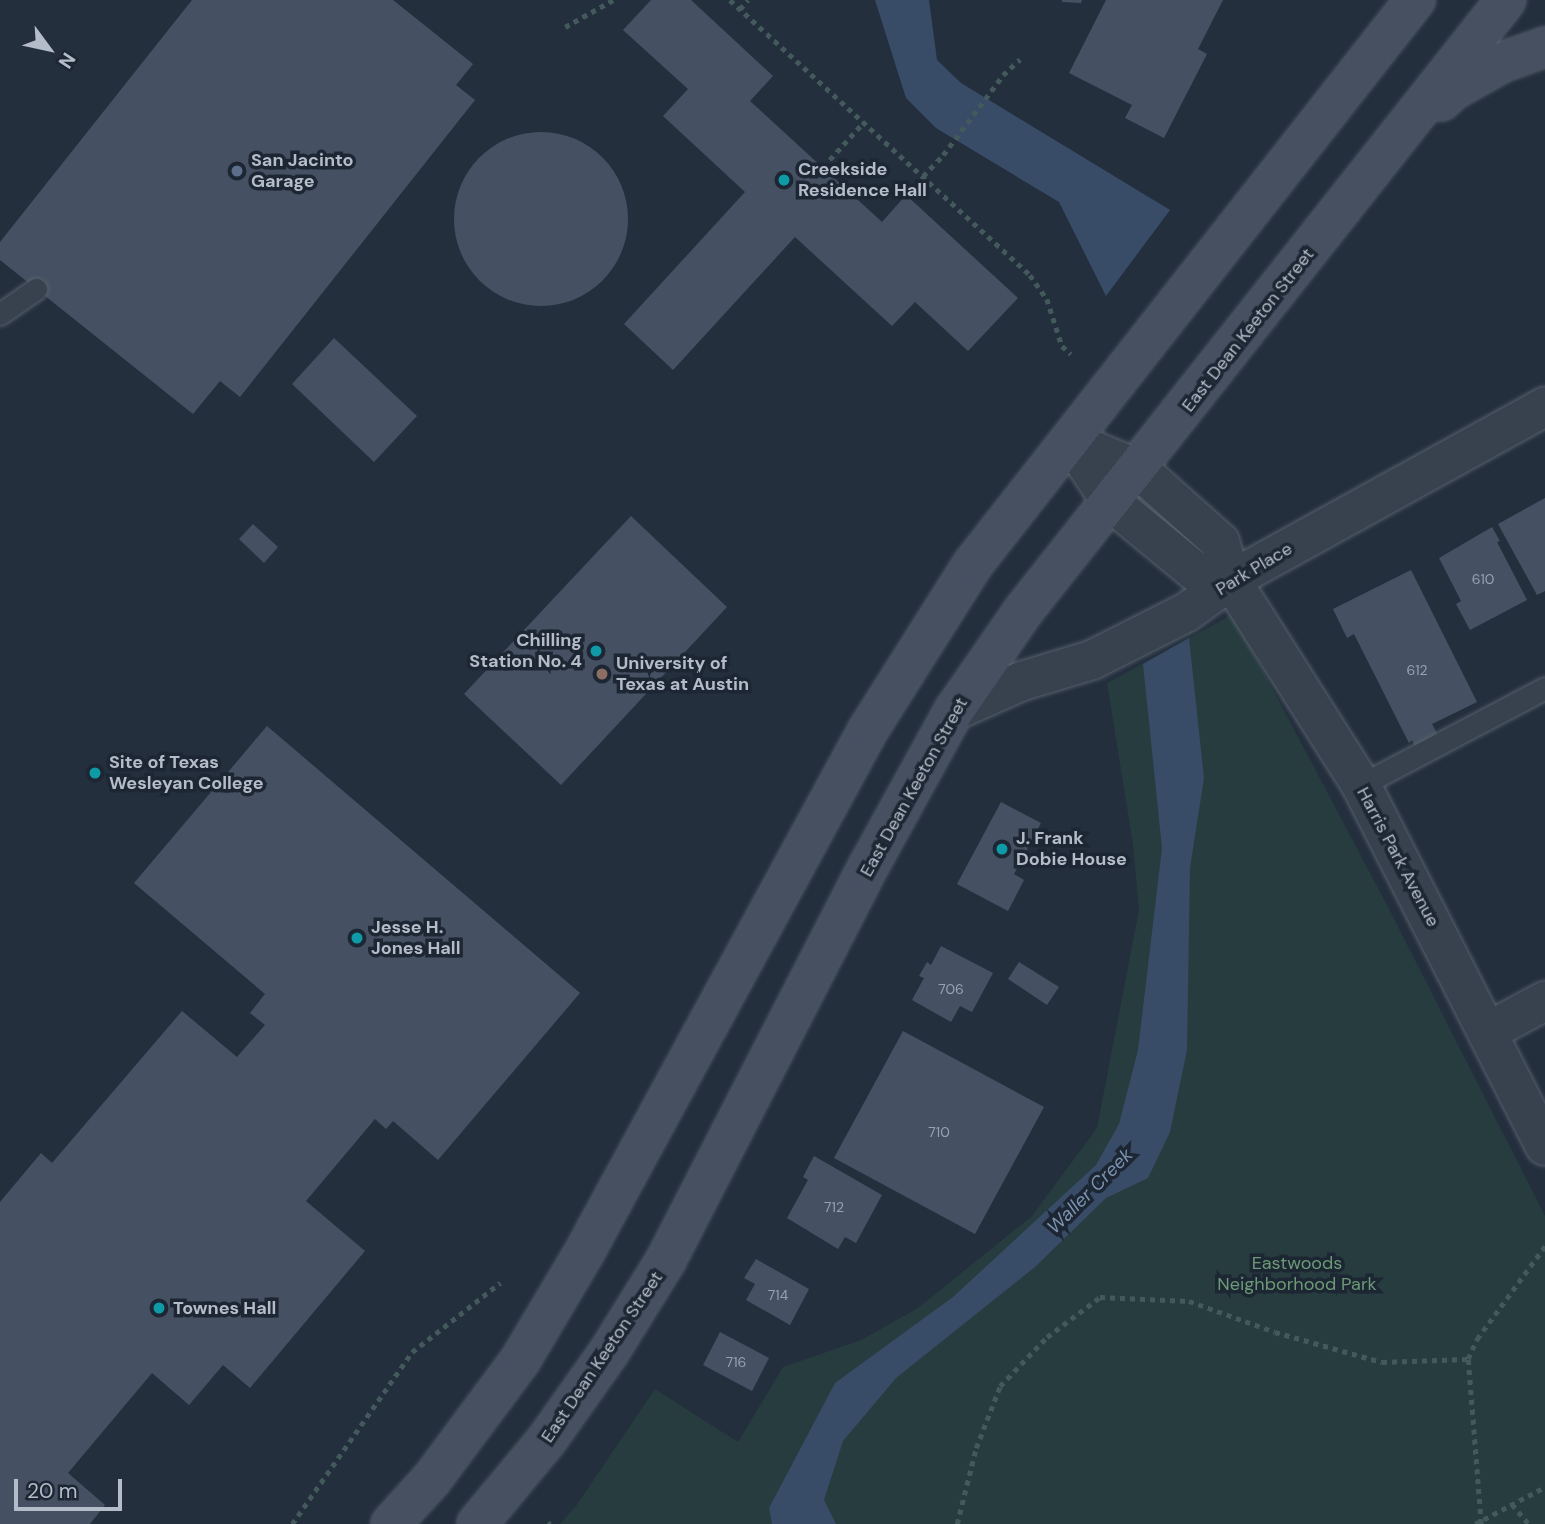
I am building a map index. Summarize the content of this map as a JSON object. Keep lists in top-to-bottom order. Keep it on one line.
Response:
{"streets":{"main road":["East Dean Keeton Street"],"street":["Park Place","Harris Park Avenue"]},"crossings":[["East Dean Keeton Street","Park Place"],["East Dean Keeton Street","Harris Park Avenue"],["Park Place","Harris Park Avenue"]],"water":["Waller Creek"],"parks":["Eastwoods Neighborhood Park"],"places":["San Jacinto Garage","Creekside Residence Hall","Chilling Station No. 4","University of Texas at Austin","Site of Texas Wesleyan College","J. Frank Dobie House","Jesse H. Jones Hall","Townes Hall"],"house_numbers":["610","612","706","710","712","714","716"],"scale_bar":"20 m","north":"bottom right"}
